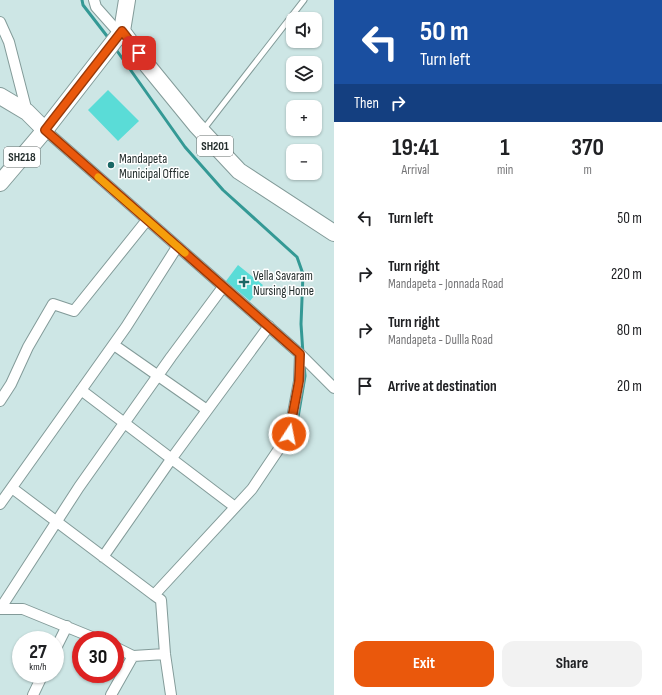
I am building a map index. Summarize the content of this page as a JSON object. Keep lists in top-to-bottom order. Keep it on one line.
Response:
{"streets":{"main road":["SH201","SH218"]},"crossings":[["SH201","SH218"]],"places":{"other":["Mandapeta Municipal Office"],"health":["Vella Savaram Nursing Home"]},"page":{"turn":["50 m","Turn left"],"map_buttons":["+","−"],"then":"Then","eta":["19:41","Arrival","1","min","370","m"],"list":[{"name":"Turn left","value":"50 m"},{"name":"Turn right","note":"Mandapeta - Jonnada Road","value":"220 m"},{"name":"Turn right","note":"Mandapeta - Dullla Road","value":"80 m"},{"name":"Arrive at destination","value":"20 m"}],"speed":"27 km/h","limit":"30","buttons":["Exit","Share"]}}
